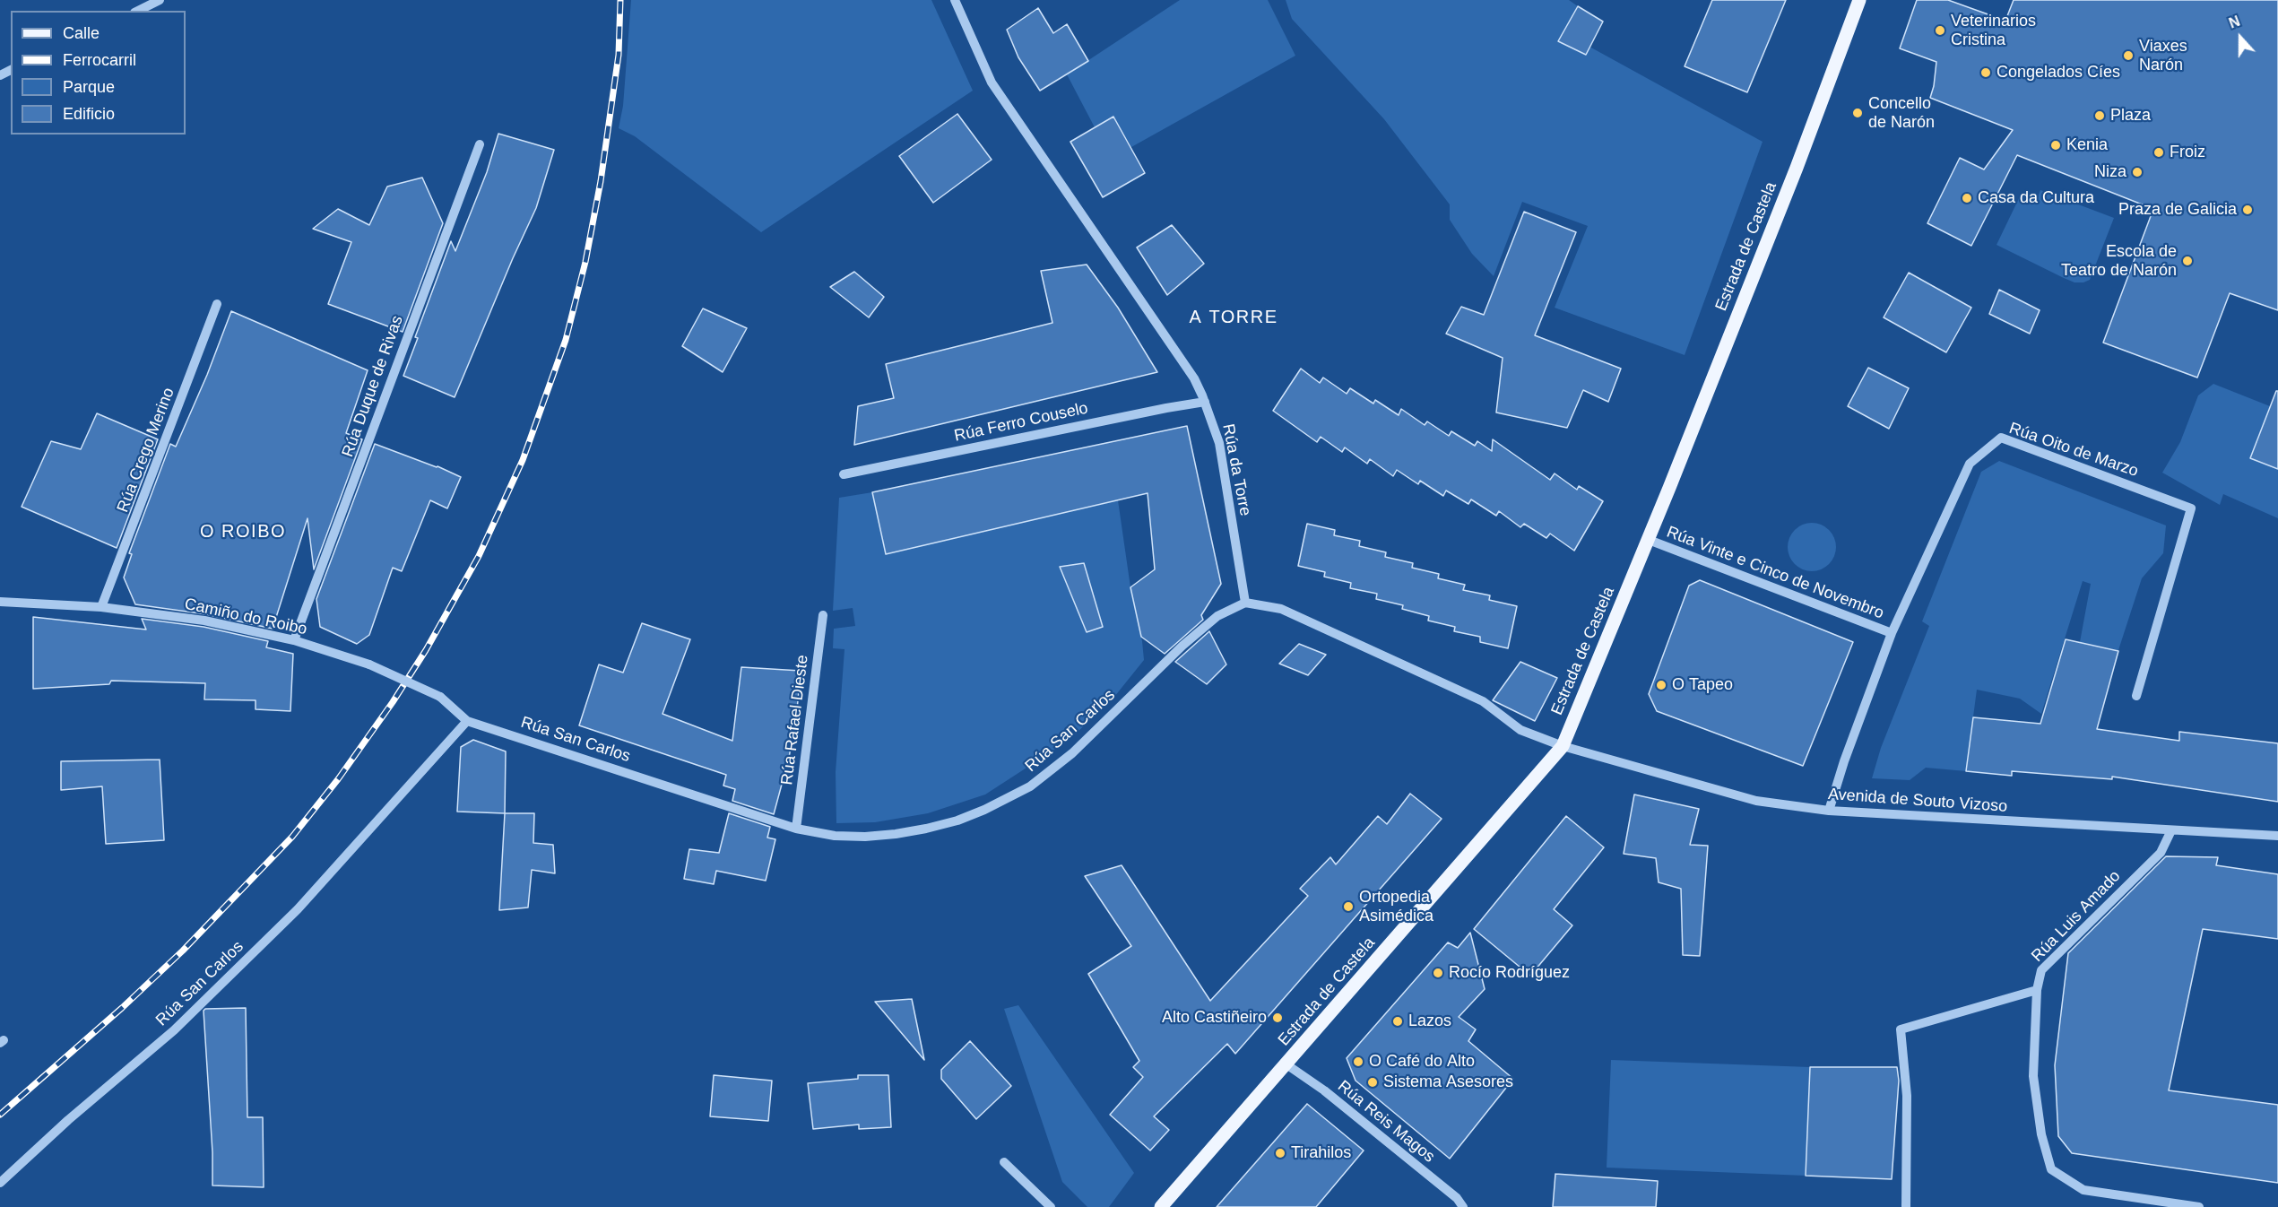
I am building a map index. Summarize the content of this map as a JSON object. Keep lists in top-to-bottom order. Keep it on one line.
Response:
{"streets":{"main road":["Estrada de Castela"],"street":["Rúa Duque de Rivas","Rúa Ferro Couselo","Rúa Crego Merino","Rúa Oito de Marzo","Rúa da Torre","Rúa Vinte e Cinco de Novembro","Camiño do Roibo","Rúa Rafael Dieste","Rúa San Carlos","Avenida de Souto Vizoso","Rúa Luis Amado","Rúa Reis Magos"]},"crossings":[["Estrada de Castela","Rúa Vinte e Cinco de Novembro"],["Estrada de Castela","Avenida de Souto Vizoso"],["Estrada de Castela","Rúa Reis Magos"],["Rúa Duque de Rivas","Camiño do Roibo"],["Rúa Ferro Couselo","Rúa da Torre"],["Rúa Crego Merino","Camiño do Roibo"],["Rúa Oito de Marzo","Rúa Vinte e Cinco de Novembro"],["Rúa Oito de Marzo","Avenida de Souto Vizoso"],["Rúa da Torre","Rúa San Carlos"],["Camiño do Roibo","Rúa San Carlos"],["Rúa Rafael Dieste","Rúa San Carlos"],["Avenida de Souto Vizoso","Rúa Luis Amado"]],"districts":["A TORRE","O ROIBO"],"places":["Veterinarios Cristina","Viaxes Narón","Congelados Cíes","Concello de Narón","Plaza","Kenia","Froiz","Niza","Casa da Cultura","Praza de Galicia","Escola de Teatro de Narón","O Tapeo","Ortopedia Asimédica","Rocío Rodríguez","Alto Castiñeiro","Lazos","O Café do Alto","Sistema Asesores","Tirahilos"],"legend":["Calle","Ferrocarril","Parque","Edificio"],"north":"top"}
